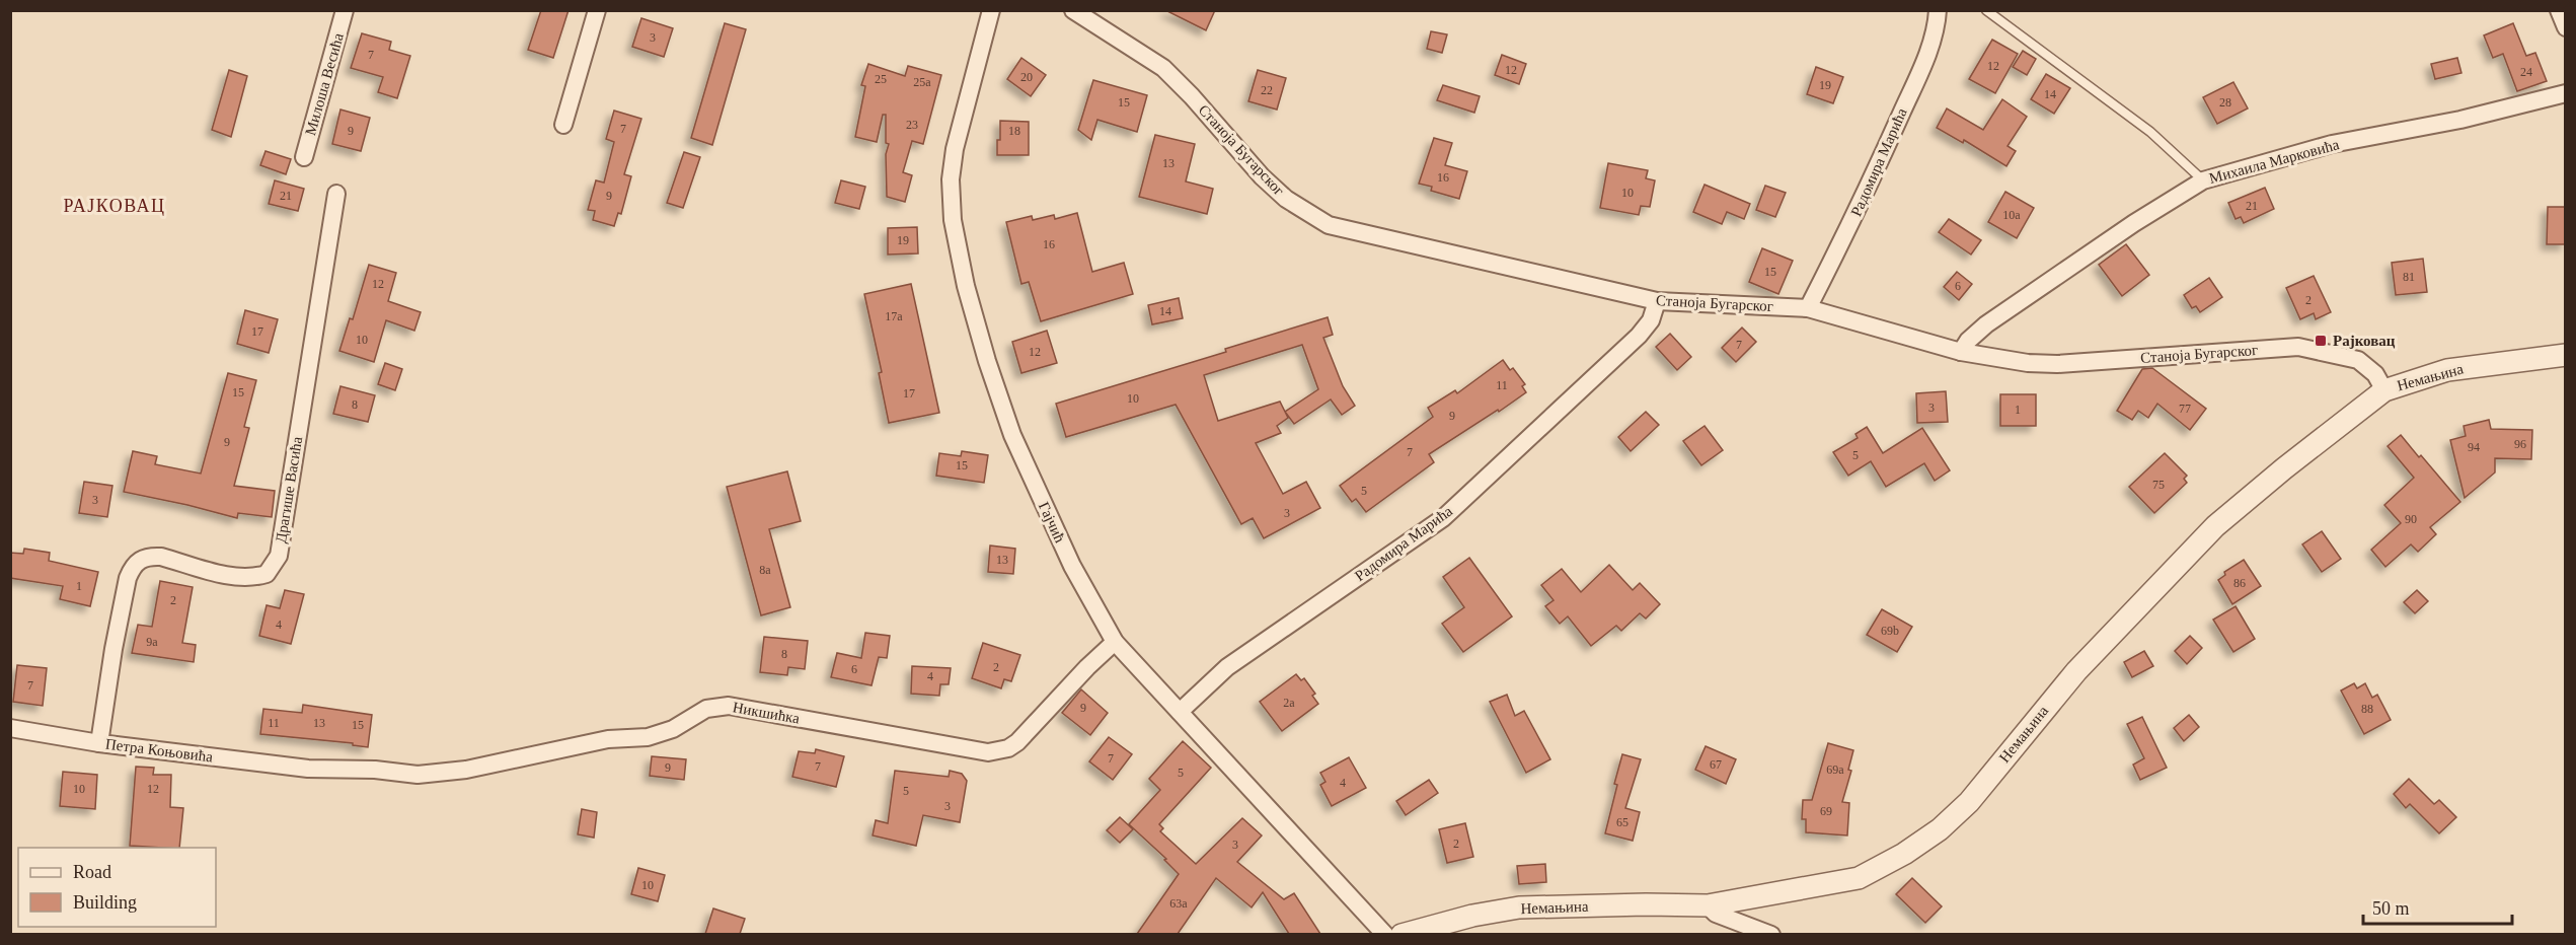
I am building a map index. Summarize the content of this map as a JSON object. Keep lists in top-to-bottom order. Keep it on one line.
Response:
{"streets":{"street":["Милоша Весића","Станоја Бугарског","Михаила Марковића","Радомира Марића","Немањина","Драгише Васића","Гајчић","Никшићка","Петра Коњовића"]},"crossings":[["Станоја Бугарског","Михаила Марковића"],["Станоја Бугарског","Радомира Марића"],["Станоја Бугарског","Немањина"],["Радомира Марића","Гајчић"],["Драгише Васића","Петра Коњовића"],["Гајчић","Никшићка"],["Никшићка","Петра Коњовића"]],"districts":["РАЈКОВАЦ"],"places":{"transit":["Рајковац"]},"house_numbers":["3","7","12","12","24","20","25","25a","19","22","14","15","28","23","7","9","18","13","16","10","21","9","21","10a","19","16","15","81","12","6","2","14","17a","17","10","7","12","11","15","17","10","8","3","77","1","9","9","96","94","7","5","15","75","5","3","3","90","13","8a","86","1","2","4","69b","9a","8","2","6","4","7","2a","9","88","11","13","15","7","67","7","9","69a","5","4","10","12","5","3","69","65","2","3","10","63a"],"legend":["Road","Building"],"scale_bar":"50 m"}
